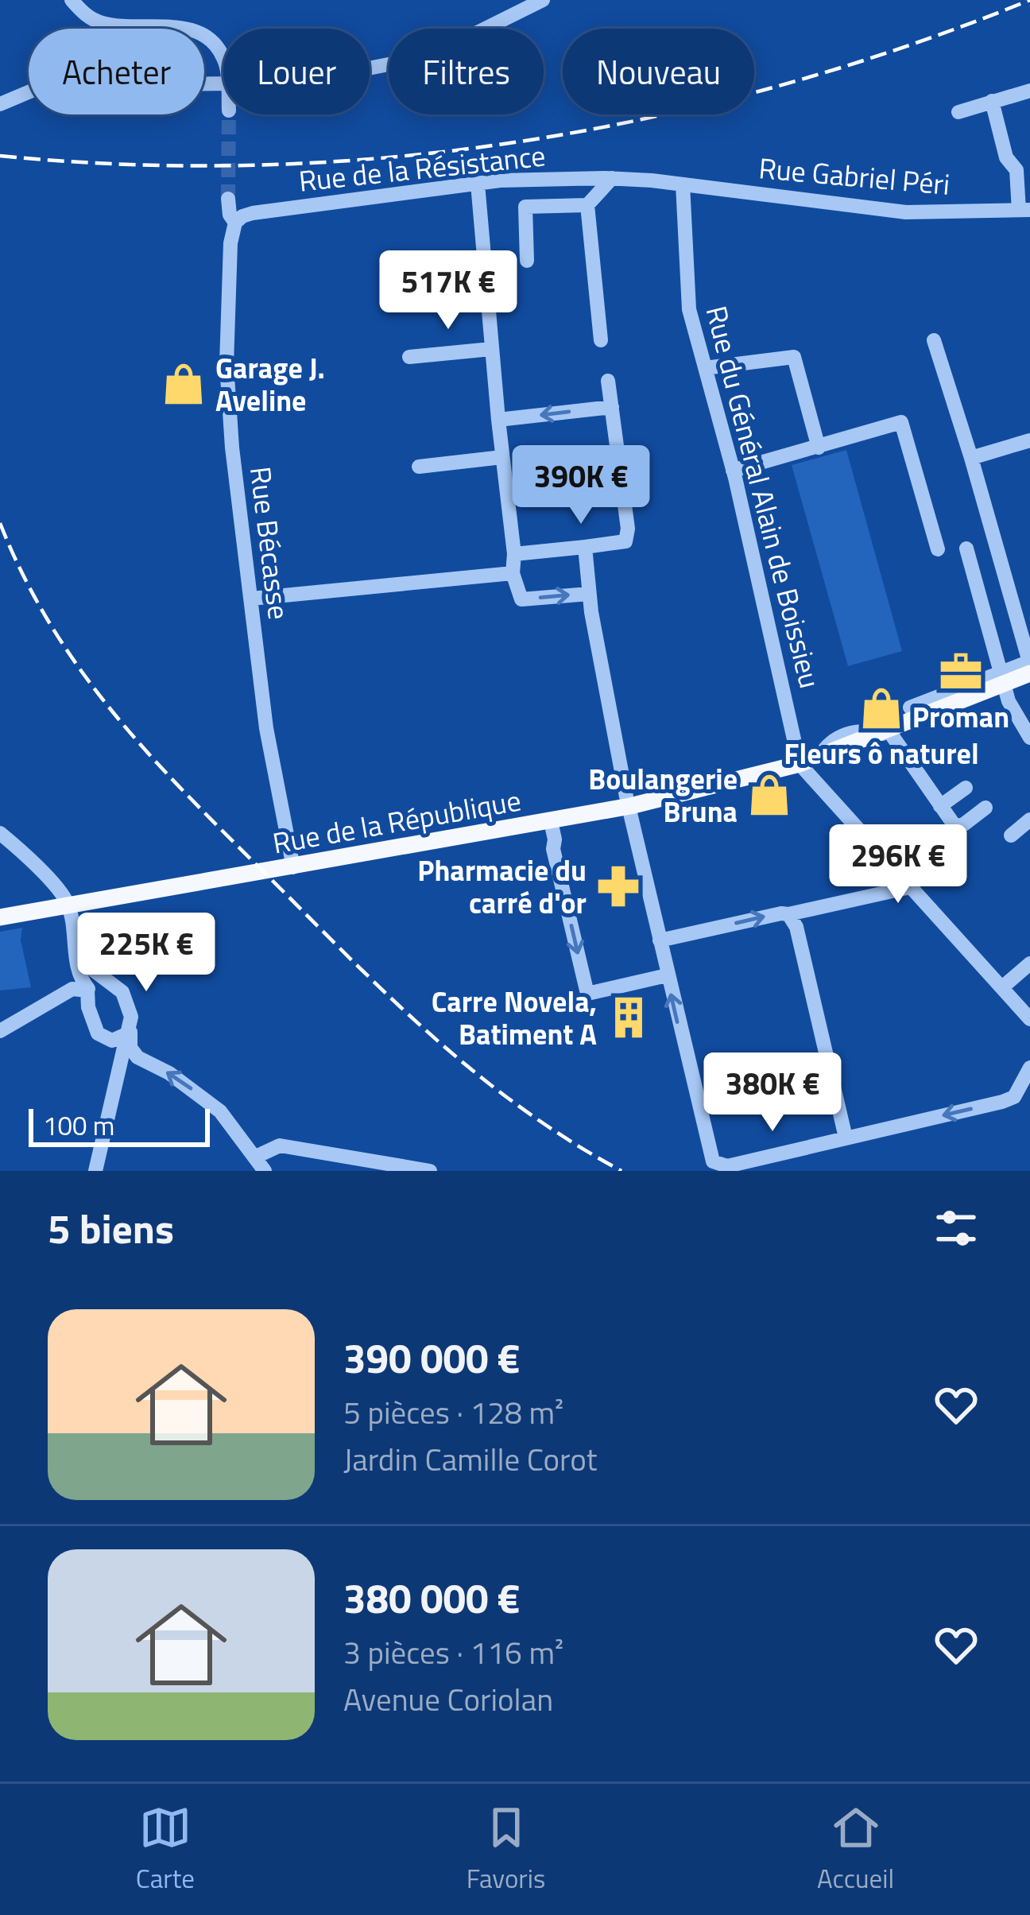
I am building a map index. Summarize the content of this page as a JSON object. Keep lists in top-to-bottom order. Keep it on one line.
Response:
{"streets":{"main road":["Rue de la République"],"street":["Rue de la Résistance","Rue Gabriel Péri","Rue du Général Alain de Boissieu","Rue Bécasse"]},"crossings":[["Rue de la Résistance","Rue Gabriel Péri"],["Rue de la Résistance","Rue du Général Alain de Boissieu"],["Rue de la Résistance","Rue Bécasse"],["Rue du Général Alain de Boissieu","Rue de la République"],["Rue Bécasse","Rue de la République"]],"places":{"shop":["Garage J. Aveline","Fleurs ô naturel","Boulangerie Bruna"],"office":["Proman"],"pharmacy":["Pharmacie du carré d'or"],"building":["Carre Novela, Batiment A"]},"scale_bar":"100 m","page":{"chip":["Acheter","Louer","Filtres","Nouveau"],"price":["517K €","390K €","296K €","225K €","380K €"],"scale":"100 m","heading":"5 biens","list":[{"name":"390 000 €","note":"5 pièces · 128 m² · Jardin Camille Corot"},{"name":"380 000 €","note":"3 pièces · 116 m² · Avenue Coriolan"}],"tabs":["Carte","Favoris","Accueil"]}}
